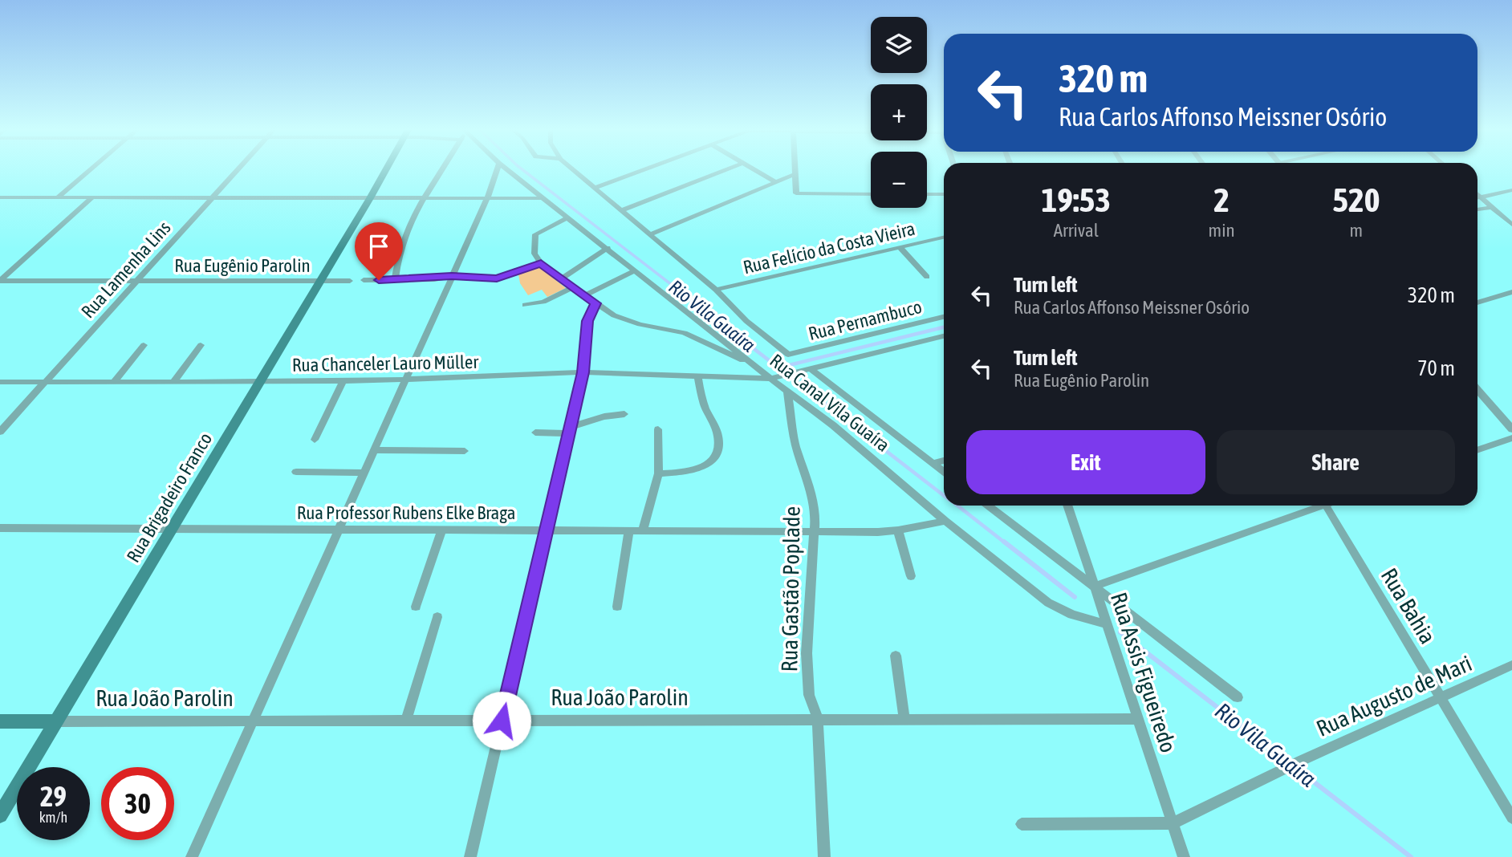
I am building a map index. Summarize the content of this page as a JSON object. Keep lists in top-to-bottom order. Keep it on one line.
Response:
{"streets":{"main road":["Rua Brigadeiro Franco","Rua João Parolin"],"street":["Rua Felício da Costa Vieira","Rua Eugênio Parolin","Rua Lamenha Lins","Rua Pernambuco","Rua Chanceler Lauro Müller","Rua Canal Vila Guaíra","Rua Professor Rubens Elke Braga","Rua Gastão Poplade","Rua Bahia","Rua Assis Figueiredo","Rua Augusto de Mari"]},"crossings":[["Rua Felício da Costa Vieira","Rua Canal Vila Guaíra"],["Rua Eugênio Parolin","Rua Lamenha Lins"],["Rua Eugênio Parolin","Rua Brigadeiro Franco"],["Rua Lamenha Lins","Rua Chanceler Lauro Müller"],["Rua Pernambuco","Rua Chanceler Lauro Müller"],["Rua Pernambuco","Rua Canal Vila Guaíra"],["Rua Chanceler Lauro Müller","Rua Canal Vila Guaíra"],["Rua Chanceler Lauro Müller","Rua Brigadeiro Franco"],["Rua Canal Vila Guaíra","Rua Professor Rubens Elke Braga"],["Rua Canal Vila Guaíra","Rua Gastão Poplade"],["Rua Canal Vila Guaíra","Rua Assis Figueiredo"],["Rua Brigadeiro Franco","Rua Professor Rubens Elke Braga"],["Rua Brigadeiro Franco","Rua João Parolin"],["Rua Professor Rubens Elke Braga","Rua Gastão Poplade"],["Rua Gastão Poplade","Rua João Parolin"],["Rua Bahia","Rua Augusto de Mari"],["Rua Assis Figueiredo","Rua Augusto de Mari"],["Rua Assis Figueiredo","Rua João Parolin"]],"water":["Rio Vila Guaíra"],"page":{"map_buttons":["+","−"],"turn":["320 m","Rua Carlos Affonso Meissner Osório"],"eta":["19:53","Arrival","2","min","520","m"],"list":[{"name":"Turn left","note":"Rua Carlos Affonso Meissner Osório","value":"320 m"},{"name":"Turn left","note":"Rua Eugênio Parolin","value":"70 m"}],"buttons":["Exit","Share"],"speed":"29 km/h","limit":"30"}}
